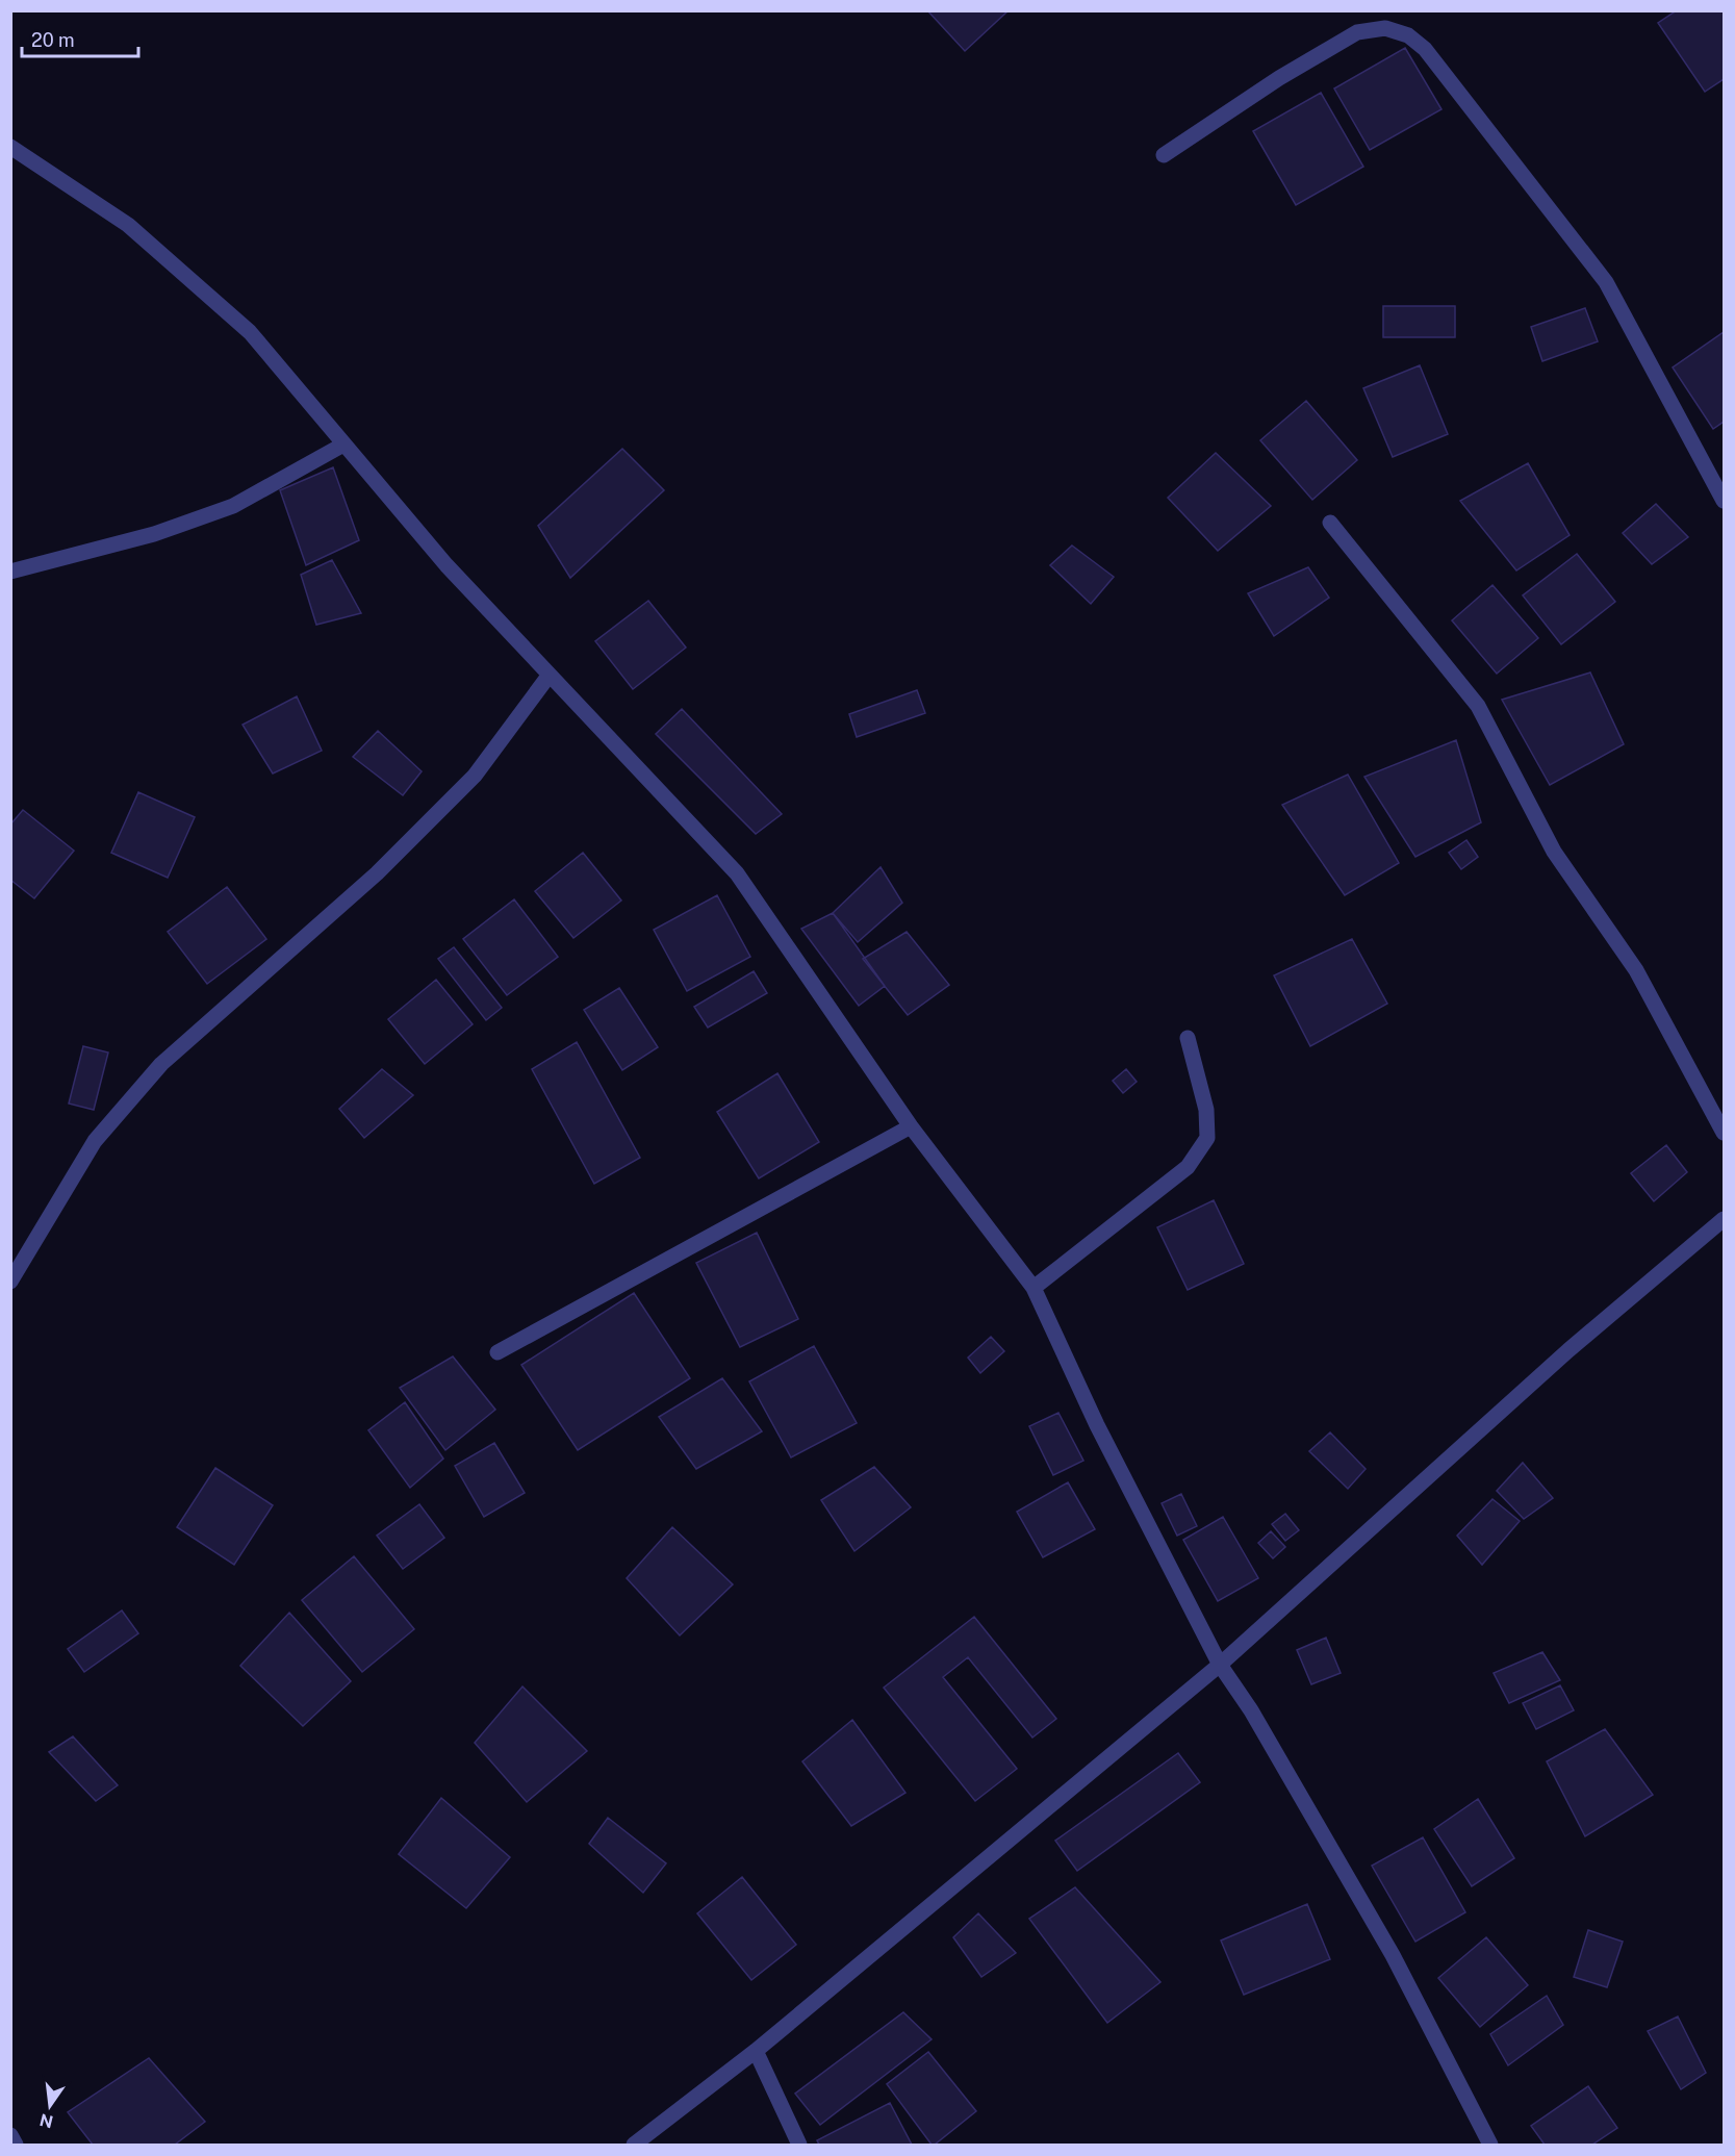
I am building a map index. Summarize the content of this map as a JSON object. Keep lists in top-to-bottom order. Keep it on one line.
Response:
{"scale_bar":"20 m","north":"bottom"}
